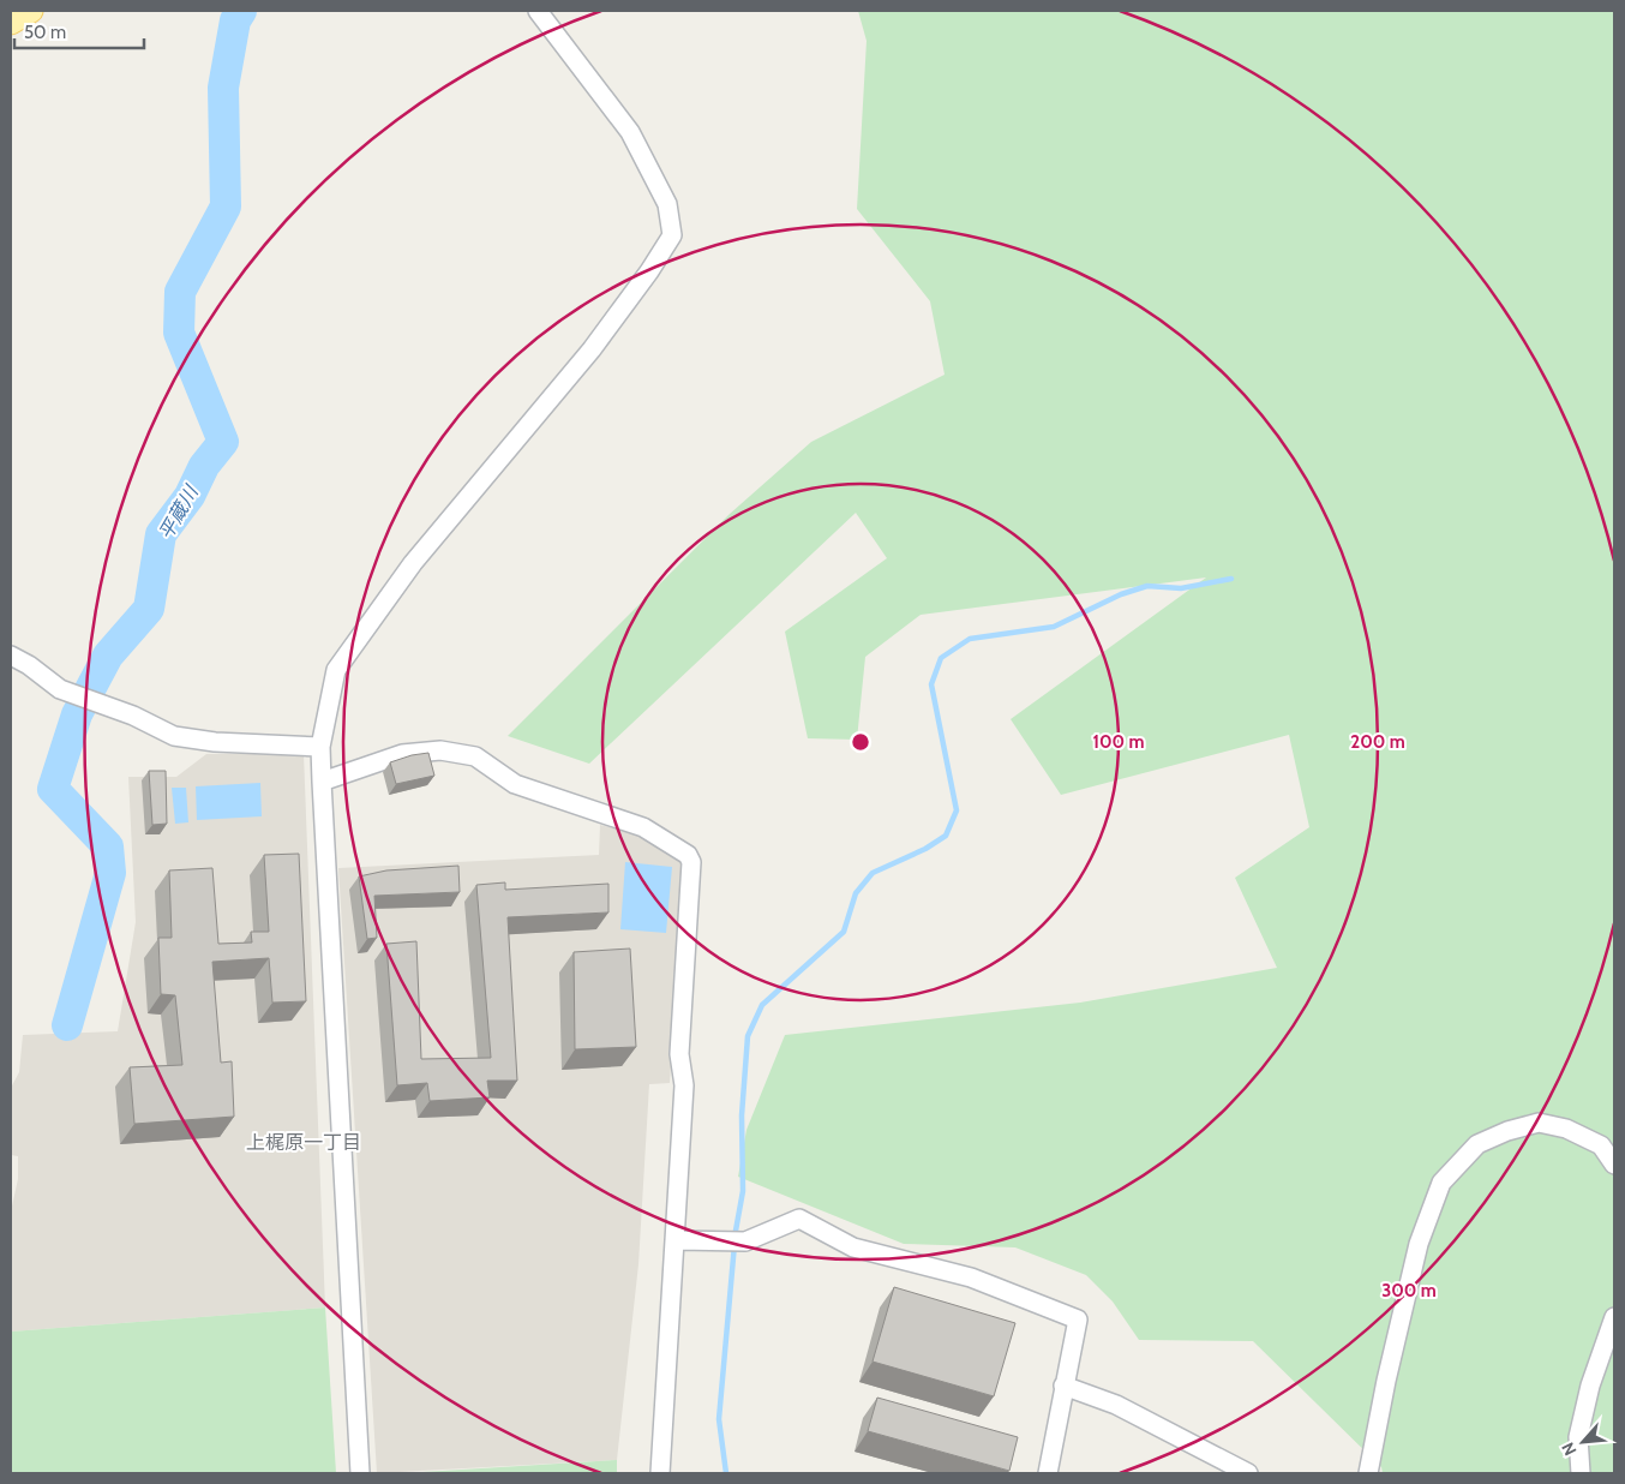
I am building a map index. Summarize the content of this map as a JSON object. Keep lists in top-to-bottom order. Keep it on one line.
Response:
{"districts":["上梶原一丁目"],"water":["平蔵川"],"scale_bar":"50 m","north":"bottom left","rings":["100 m","200 m","300 m"]}
